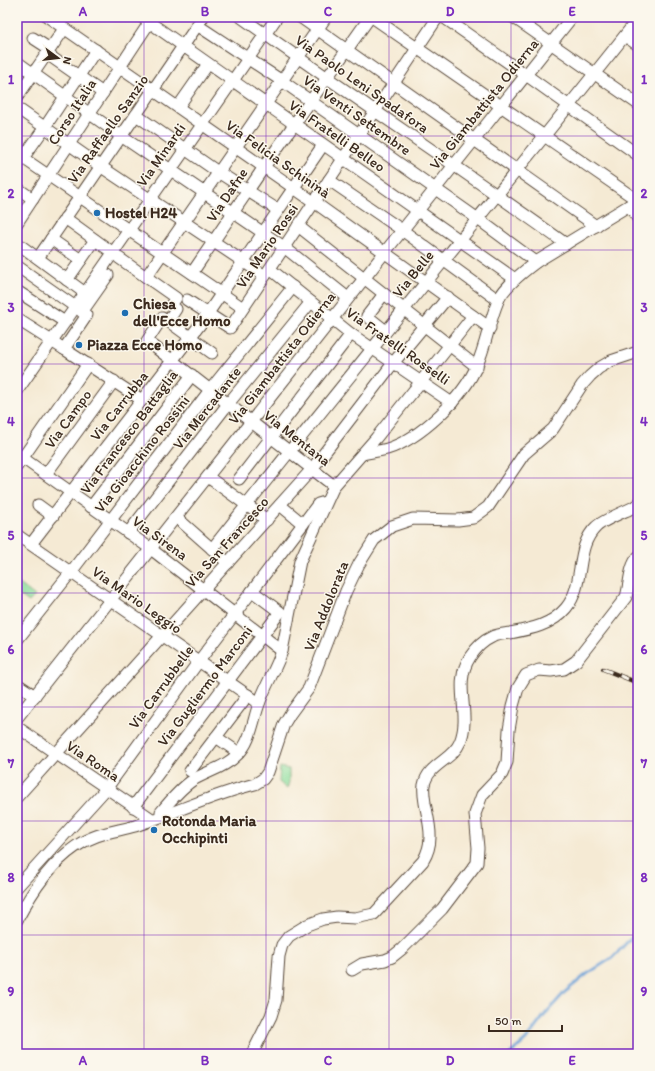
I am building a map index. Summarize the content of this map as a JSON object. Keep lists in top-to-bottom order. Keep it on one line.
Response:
{"streets":{"street":["Via Paolo Leni Spadafora","Via Giambattista Odierna","Corso Italia","Via Venti Settembre","Via Raffaello Sanzio","Via Fratelli Belleo","Via Minardi","Via Felicia Schininà","Via Dafne","Via Mario Rossi","Via Belle","Via Fratelli Rosselli","Via Carrubba","Via Mercadante","Via Campo","Via Francesco Battaglia","Via Mentana","Via Gioacchino Rossini","Via Sirena","Via San Francesco","Via Mario Leggio","Via Addolorata","Via Gugliermo Marconi","Via Carrubbelle","Via Roma"]},"crossings":[["Via Paolo Leni Spadafora","Via Giambattista Odierna"],["Via Paolo Leni Spadafora","Via Minardi"],["Via Paolo Leni Spadafora","Via Dafne"],["Via Paolo Leni Spadafora","Via Mario Rossi"],["Via Paolo Leni Spadafora","Via Belle"],["Via Giambattista Odierna","Via Venti Settembre"],["Via Giambattista Odierna","Via Fratelli Belleo"],["Via Giambattista Odierna","Via Felicia Schininà"],["Via Giambattista Odierna","Via Fratelli Rosselli"],["Via Giambattista Odierna","Via Mentana"],["Via Giambattista Odierna","Via Sirena"],["Via Giambattista Odierna","Via Mario Leggio"],["Corso Italia","Via Fratelli Belleo"],["Corso Italia","Via Felicia Schininà"],["Corso Italia","Via Fratelli Rosselli"],["Via Venti Settembre","Via Raffaello Sanzio"],["Via Venti Settembre","Via Minardi"],["Via Venti Settembre","Via Dafne"],["Via Venti Settembre","Via Mario Rossi"],["Via Venti Settembre","Via Belle"],["Via Raffaello Sanzio","Via Fratelli Belleo"],["Via Raffaello Sanzio","Via Felicia Schininà"],["Via Raffaello Sanzio","Via Fratelli Rosselli"],["Via Fratelli Belleo","Via Minardi"],["Via Fratelli Belleo","Via Dafne"],["Via Fratelli Belleo","Via Mario Rossi"],["Via Fratelli Belleo","Via Belle"],["Via Fratelli Belleo","Via Carrubba"],["Via Minardi","Via Felicia Schininà"],["Via Minardi","Via Fratelli Rosselli"],["Via Felicia Schininà","Via Dafne"],["Via Felicia Schininà","Via Mario Rossi"],["Via Felicia Schininà","Via Belle"],["Via Felicia Schininà","Via Carrubba"],["Via Felicia Schininà","Via San Francesco"],["Via Dafne","Via Fratelli Rosselli"],["Via Mario Rossi","Via Fratelli Rosselli"],["Via Mario Rossi","Via Carrubba"],["Via Belle","Via Fratelli Rosselli"],["Via Belle","Via Mentana"],["Via Fratelli Rosselli","Via Carrubba"],["Via Fratelli Rosselli","Via Mercadante"],["Via Fratelli Rosselli","Via Gioacchino Rossini"],["Via Fratelli Rosselli","Via San Francesco"],["Via Carrubba","Via Mentana"],["Via Carrubba","Via Sirena"],["Via Carrubba","Via Mario Leggio"],["Via Mercadante","Via Mentana"],["Via Mercadante","Via Sirena"],["Via Campo","Via Sirena"],["Via Francesco Battaglia","Via Mentana"],["Via Francesco Battaglia","Via Sirena"],["Via Mentana","Via Gioacchino Rossini"],["Via Mentana","Via San Francesco"],["Via Gioacchino Rossini","Via Sirena"],["Via Gioacchino Rossini","Via Mario Leggio"],["Via Sirena","Via San Francesco"],["Via Sirena","Via Gugliermo Marconi"],["Via Sirena","Via Carrubbelle"],["Via San Francesco","Via Mario Leggio"],["Via San Francesco","Via Roma"],["Via Mario Leggio","Via Gugliermo Marconi"],["Via Mario Leggio","Via Carrubbelle"],["Via Addolorata","Via Roma"],["Via Gugliermo Marconi","Via Carrubbelle"],["Via Gugliermo Marconi","Via Roma"],["Via Carrubbelle","Via Roma"]],"places":["Hostel H24","Chiesa dell'Ecce Homo","Piazza Ecce Homo","Rotonda Maria Occhipinti"],"scale_bar":"50 m","north":"right","grid":{"columns":["A","B","C","D","E"],"rows":["1","2","3","4","5","6","7","8","9"]}}
